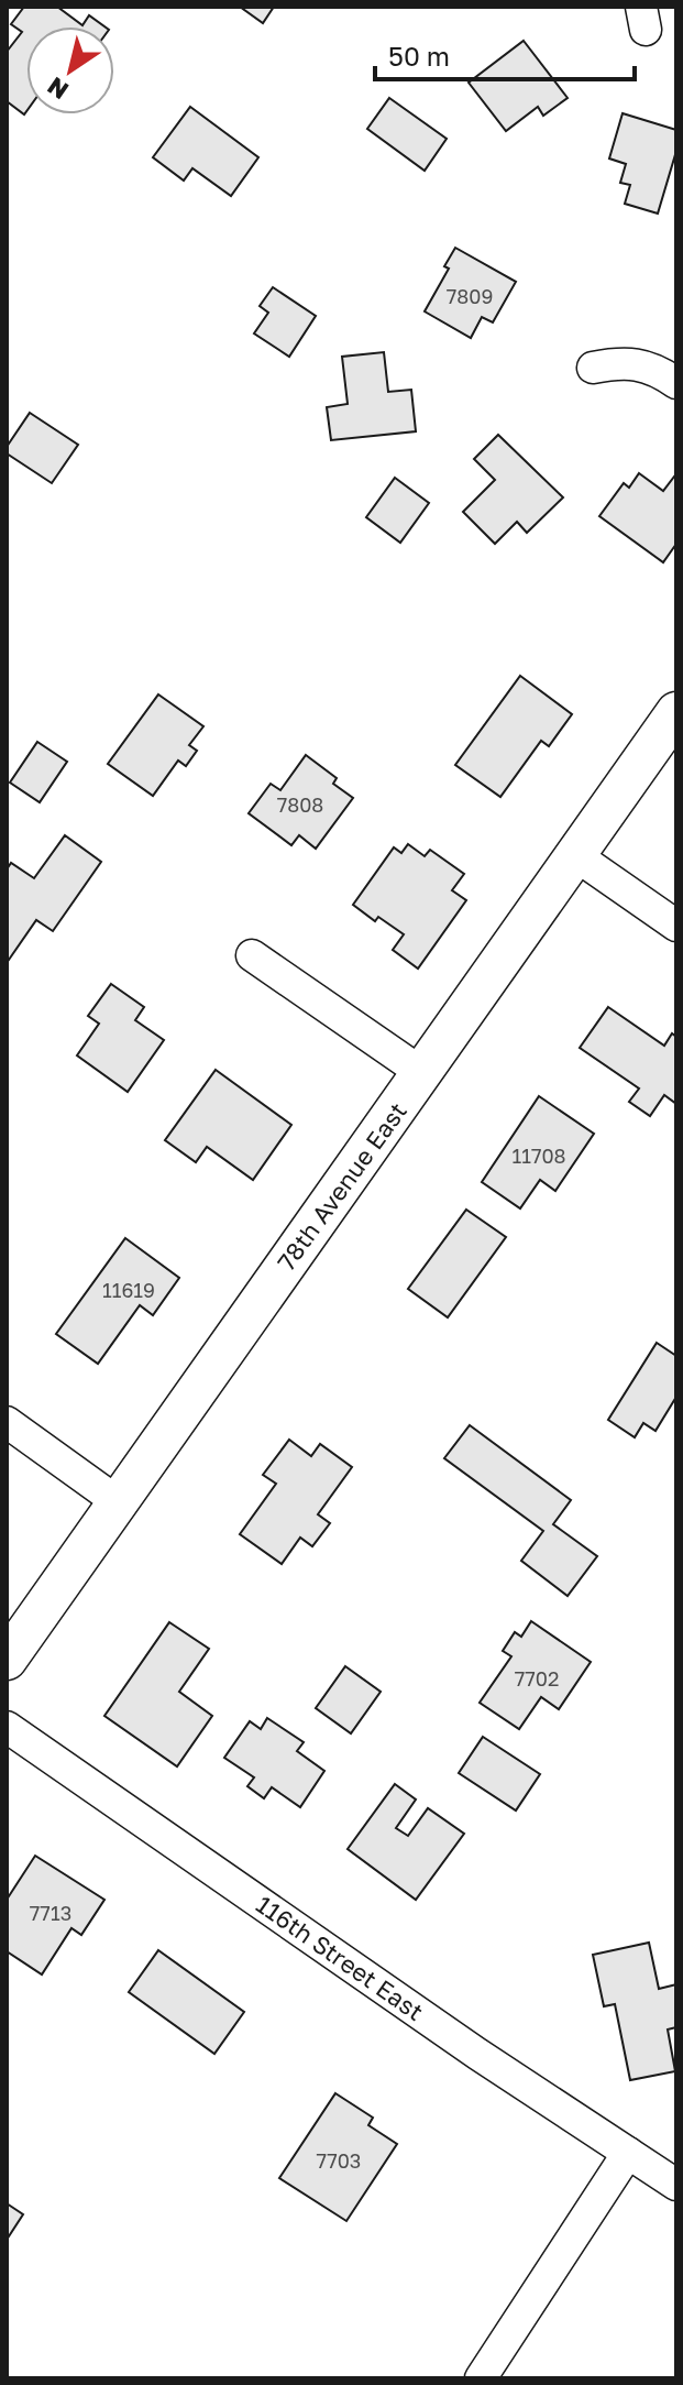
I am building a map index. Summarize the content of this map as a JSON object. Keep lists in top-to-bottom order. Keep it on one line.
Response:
{"streets":{"street":["78th Avenue East","116th Street East"]},"house_numbers":["7809","7808","11708","11619","7702","7713","7703"],"scale_bar":"50 m","north":"bottom left"}
